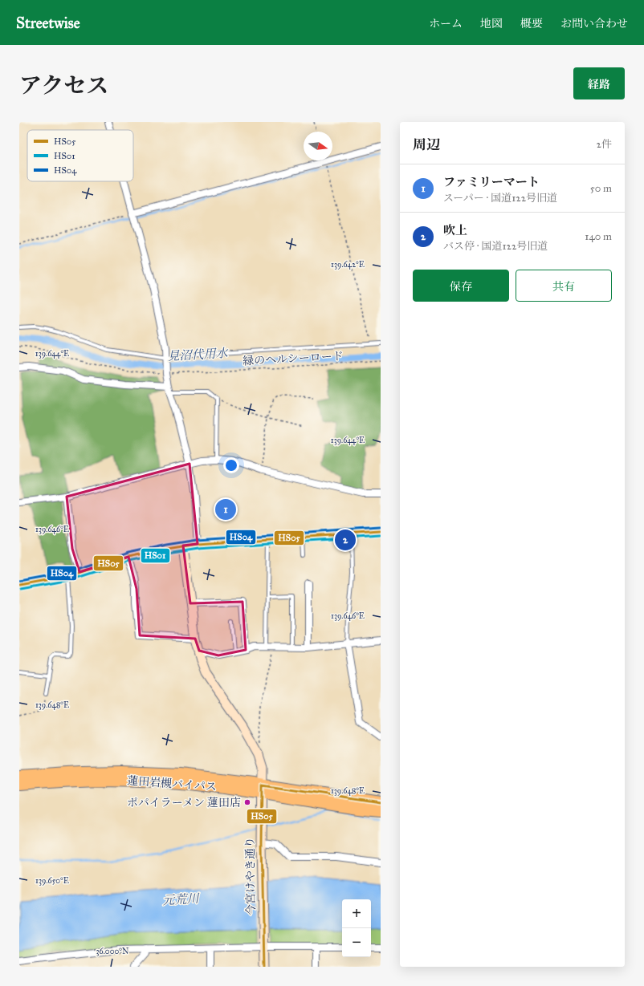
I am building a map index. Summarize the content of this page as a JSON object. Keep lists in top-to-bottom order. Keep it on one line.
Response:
{"streets":{"highway":["蓮田岩槻バイパス"],"street":["今宮けやき通り"],"path":["緑のヘルシーロード"]},"crossings":[["蓮田岩槻バイパス","今宮けやき通り"]],"water":["見沼代用水","元荒川"],"places":["ポパイラーメン 蓮田店"],"lines":["transit line HS04","transit line HS05","transit line HS01"],"legend":["HS05","HS01","HS04"],"north":"right","page":{"header":"Streetwise","nav":["ホーム","地図","概要","お問い合わせ"],"title":"アクセス","buttons":["経路",["保存","共有"]],"heading":["周辺","2件"],"list":[{"mark":"1","name":"ファミリーマート","note":"スーパー · 国道122号旧道","value":"50 m"},{"mark":"2","name":"吹上","note":"バス停 · 国道122号旧道","value":"140 m"}],"pins":["1","2"],"map_buttons":["+","−"]},"coordinates":["139.642°E","139.644°E","139.646°E","139.648°E","139.650°E","36.000°N"]}
